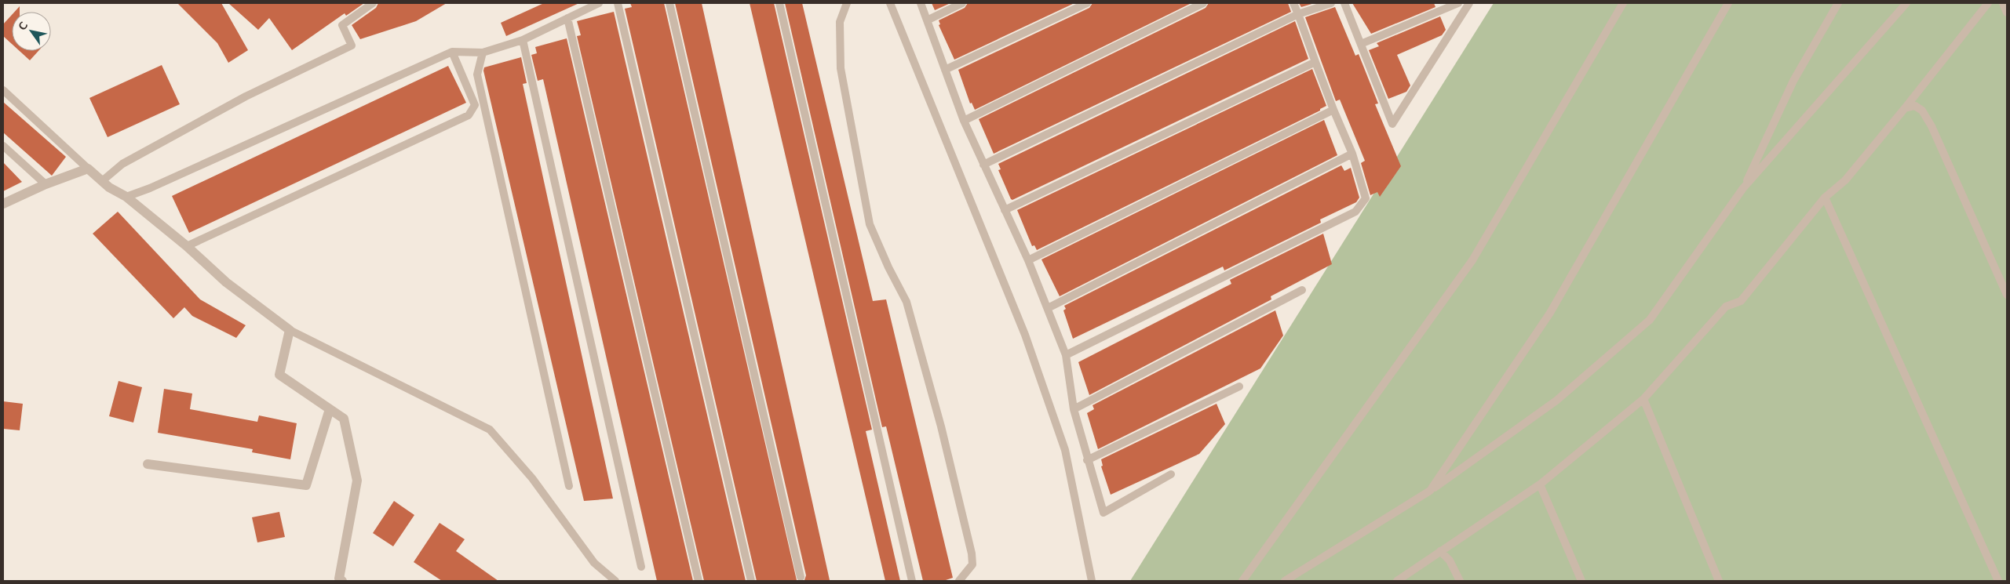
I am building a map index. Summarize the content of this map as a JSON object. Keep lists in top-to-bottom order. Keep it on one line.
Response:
{"north":"top left"}
